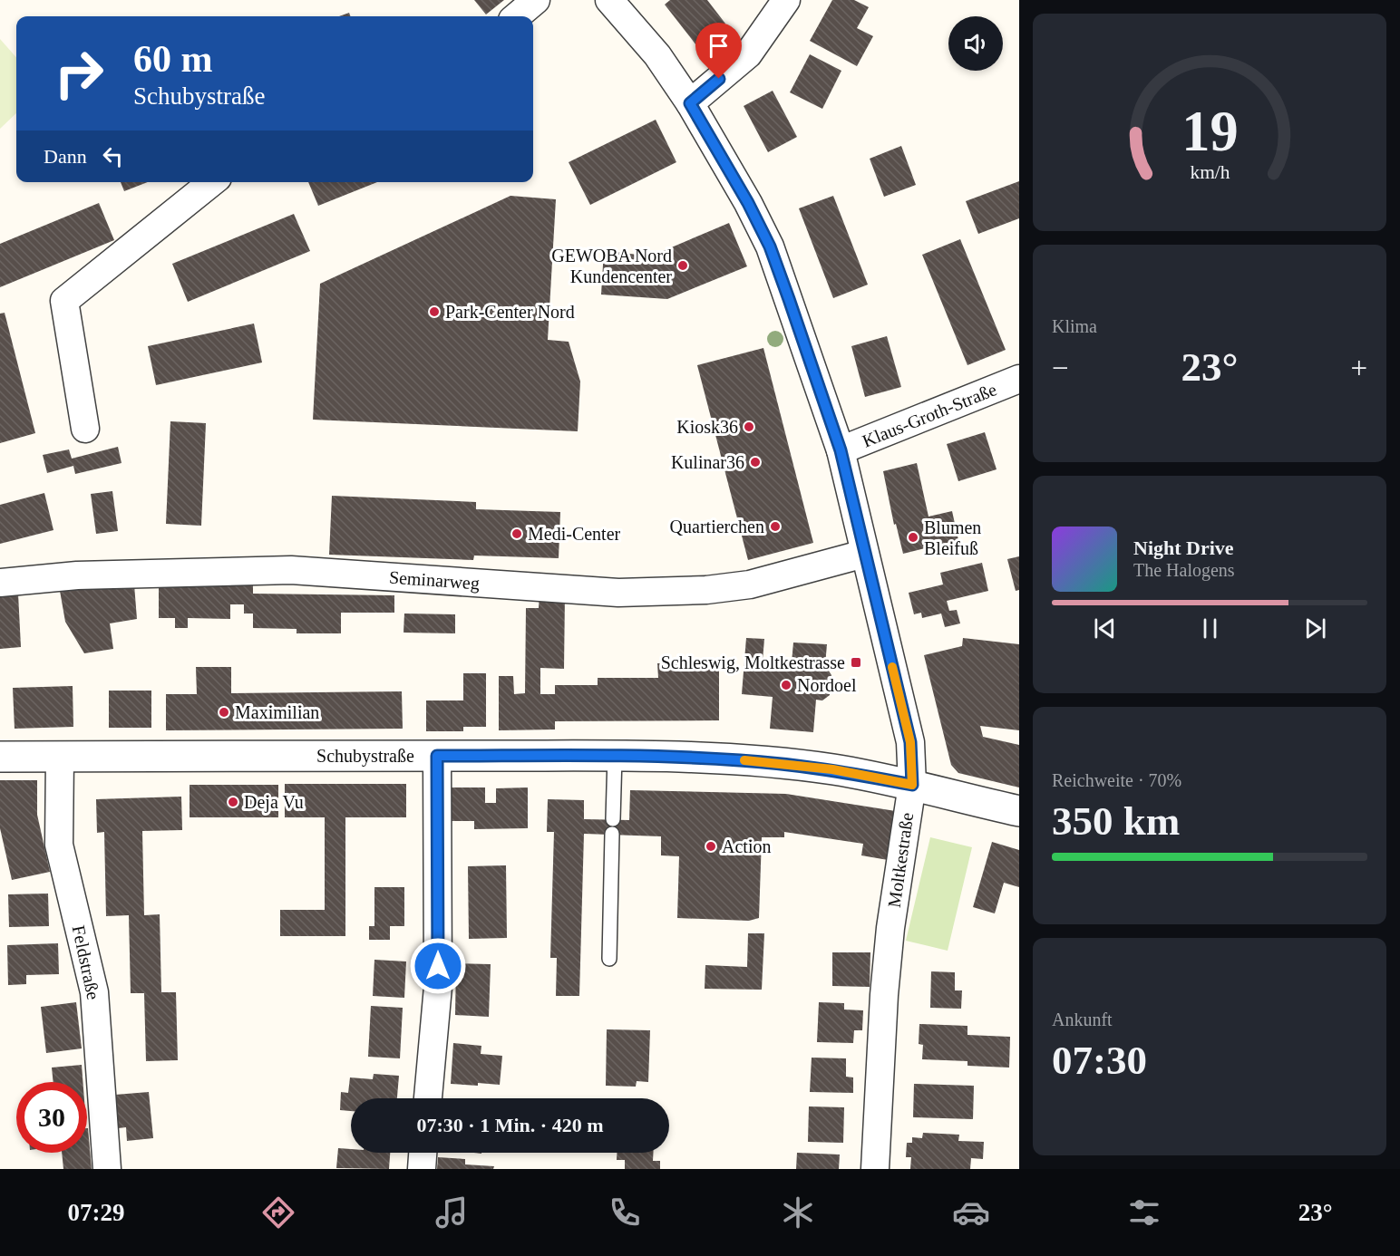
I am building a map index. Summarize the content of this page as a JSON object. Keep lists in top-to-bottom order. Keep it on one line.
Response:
{"streets":{"street":["Klaus-Groth-Straße","Seminarweg","Schubystraße","Moltkestraße","Feldstraße"]},"crossings":[["Klaus-Groth-Straße","Moltkestraße"],["Seminarweg","Moltkestraße"],["Schubystraße","Moltkestraße"],["Schubystraße","Feldstraße"]],"places":{"other":["GEWOBA Nord Kundencenter","Park-Center Nord","Kiosk36","Kulinar36","Quartierchen","Medi-Center","Blumen Bleifuß","Nordoel","Maximilian","Deja Vu","Action"],"transit":["Schleswig, Moltkestrasse"]},"page":{"turn":["60 m","Schubystraße"],"then":"Dann","tile":["Klima",["Reichweite · 70%","350 km"],["Ankunft","07:30"]],"heat":["−","23°","+"],"song":["Night Drive","The Halogens"],"limit":"30","trip":"07:30 · 1 Min. · 420 m","tabs":["07:29","23°"],"gauge":["19","km/h"]}}
